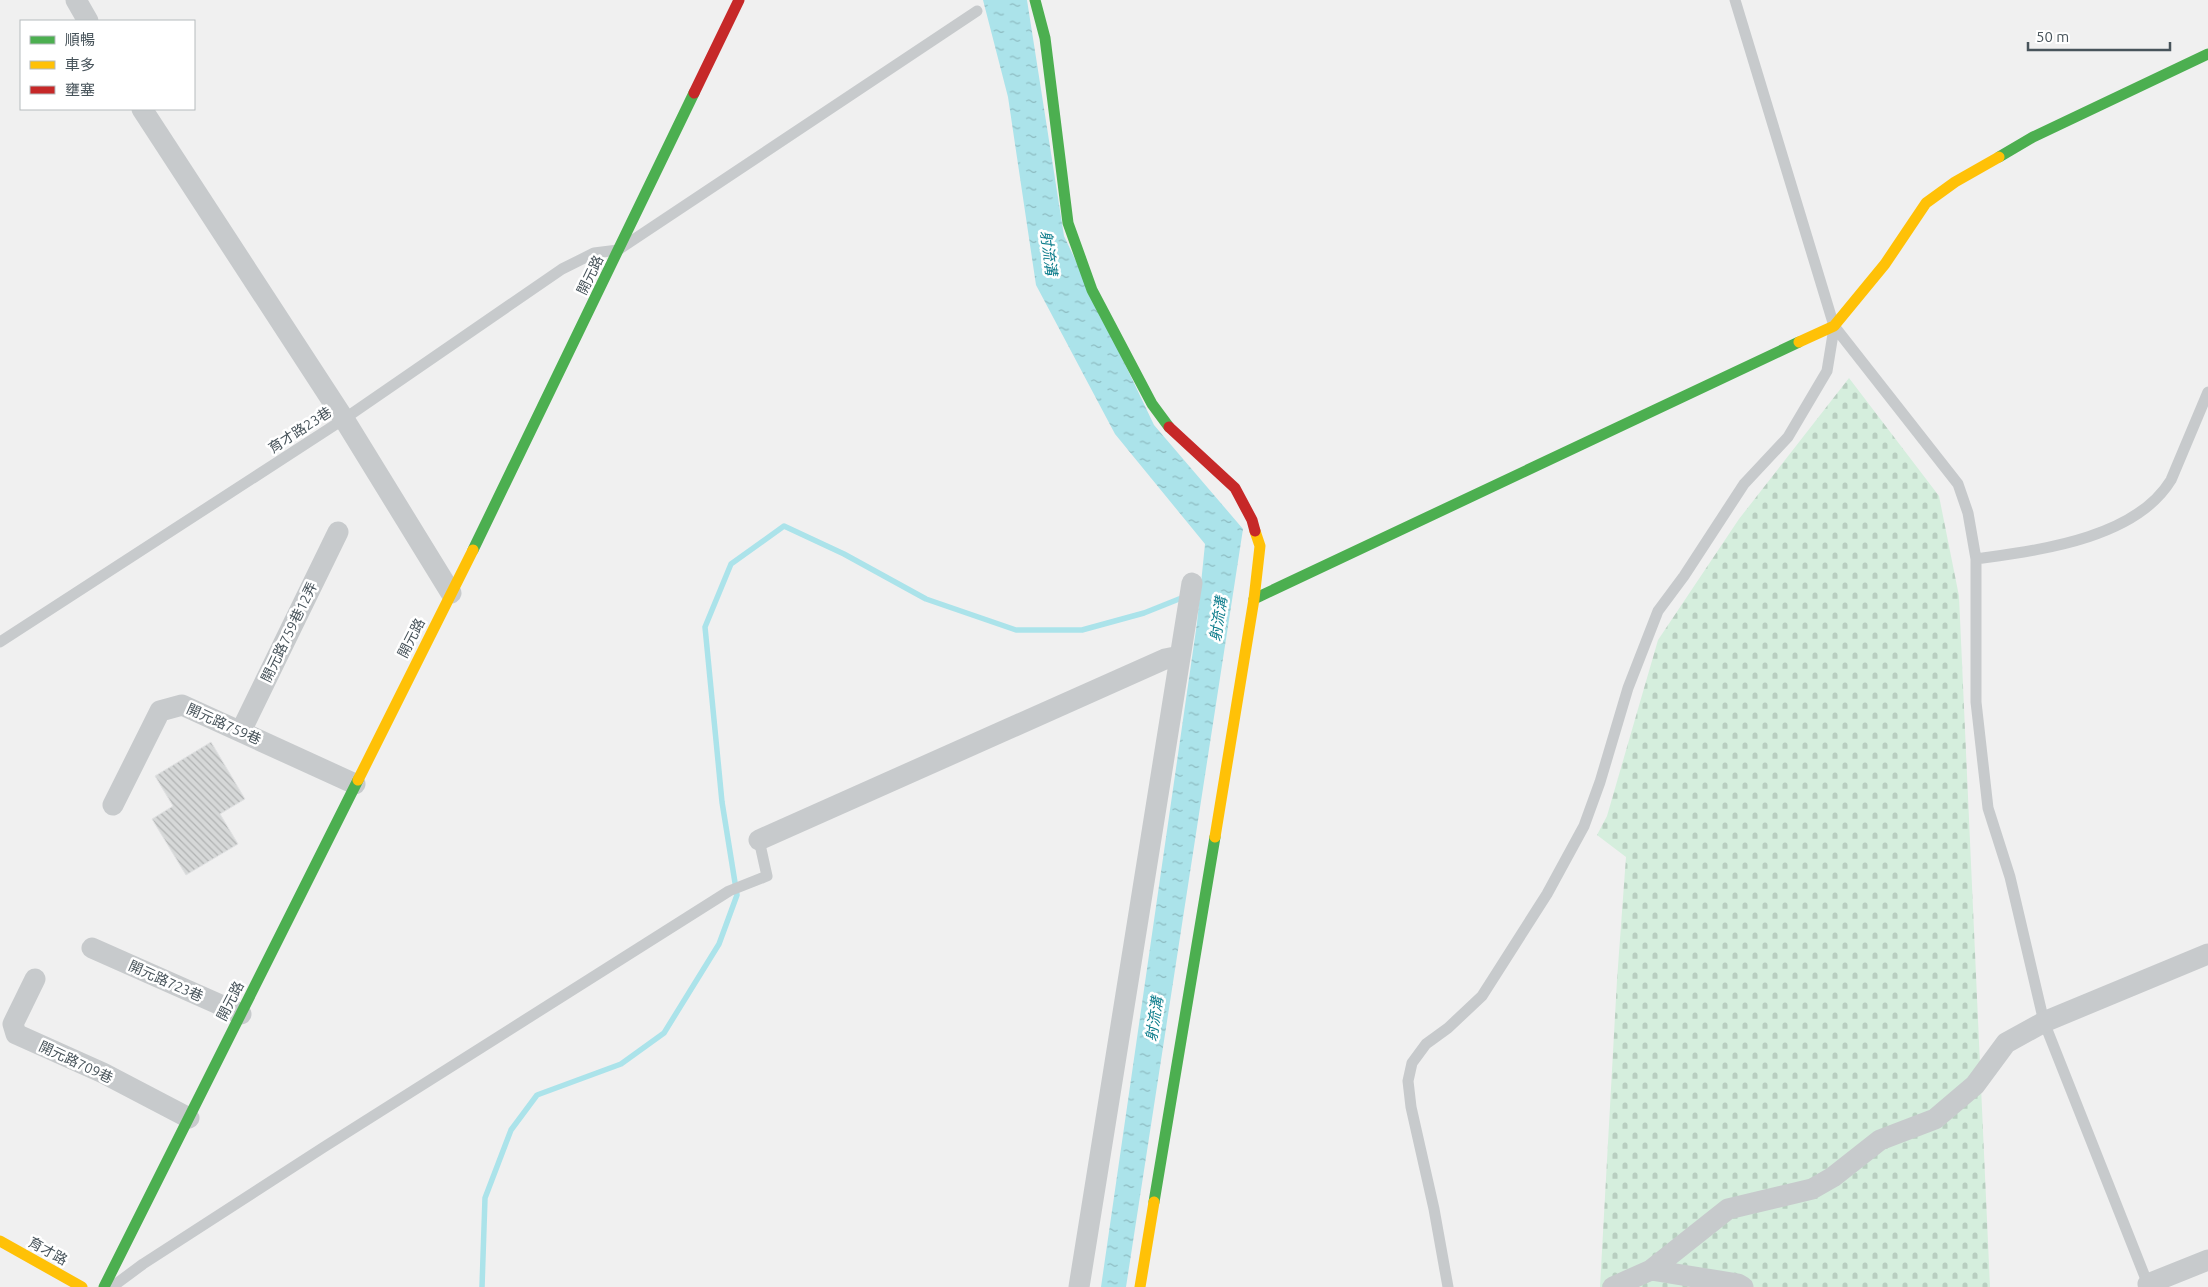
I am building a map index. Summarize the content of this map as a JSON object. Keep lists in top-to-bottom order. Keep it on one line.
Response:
{"streets":{"street":["開元路","開元路759巷12弄","開元路759巷","開元路723巷","開元路709巷","育才路"],"lane":["育才路23巷"]},"crossings":[["開元路","育才路23巷"],["開元路","開元路759巷"],["開元路","開元路723巷"],["開元路","開元路709巷"],["開元路759巷12弄","開元路759巷"]],"water":["射流溝"],"legend":["順暢","車多","壅塞"],"scale_bar":"50 m"}
